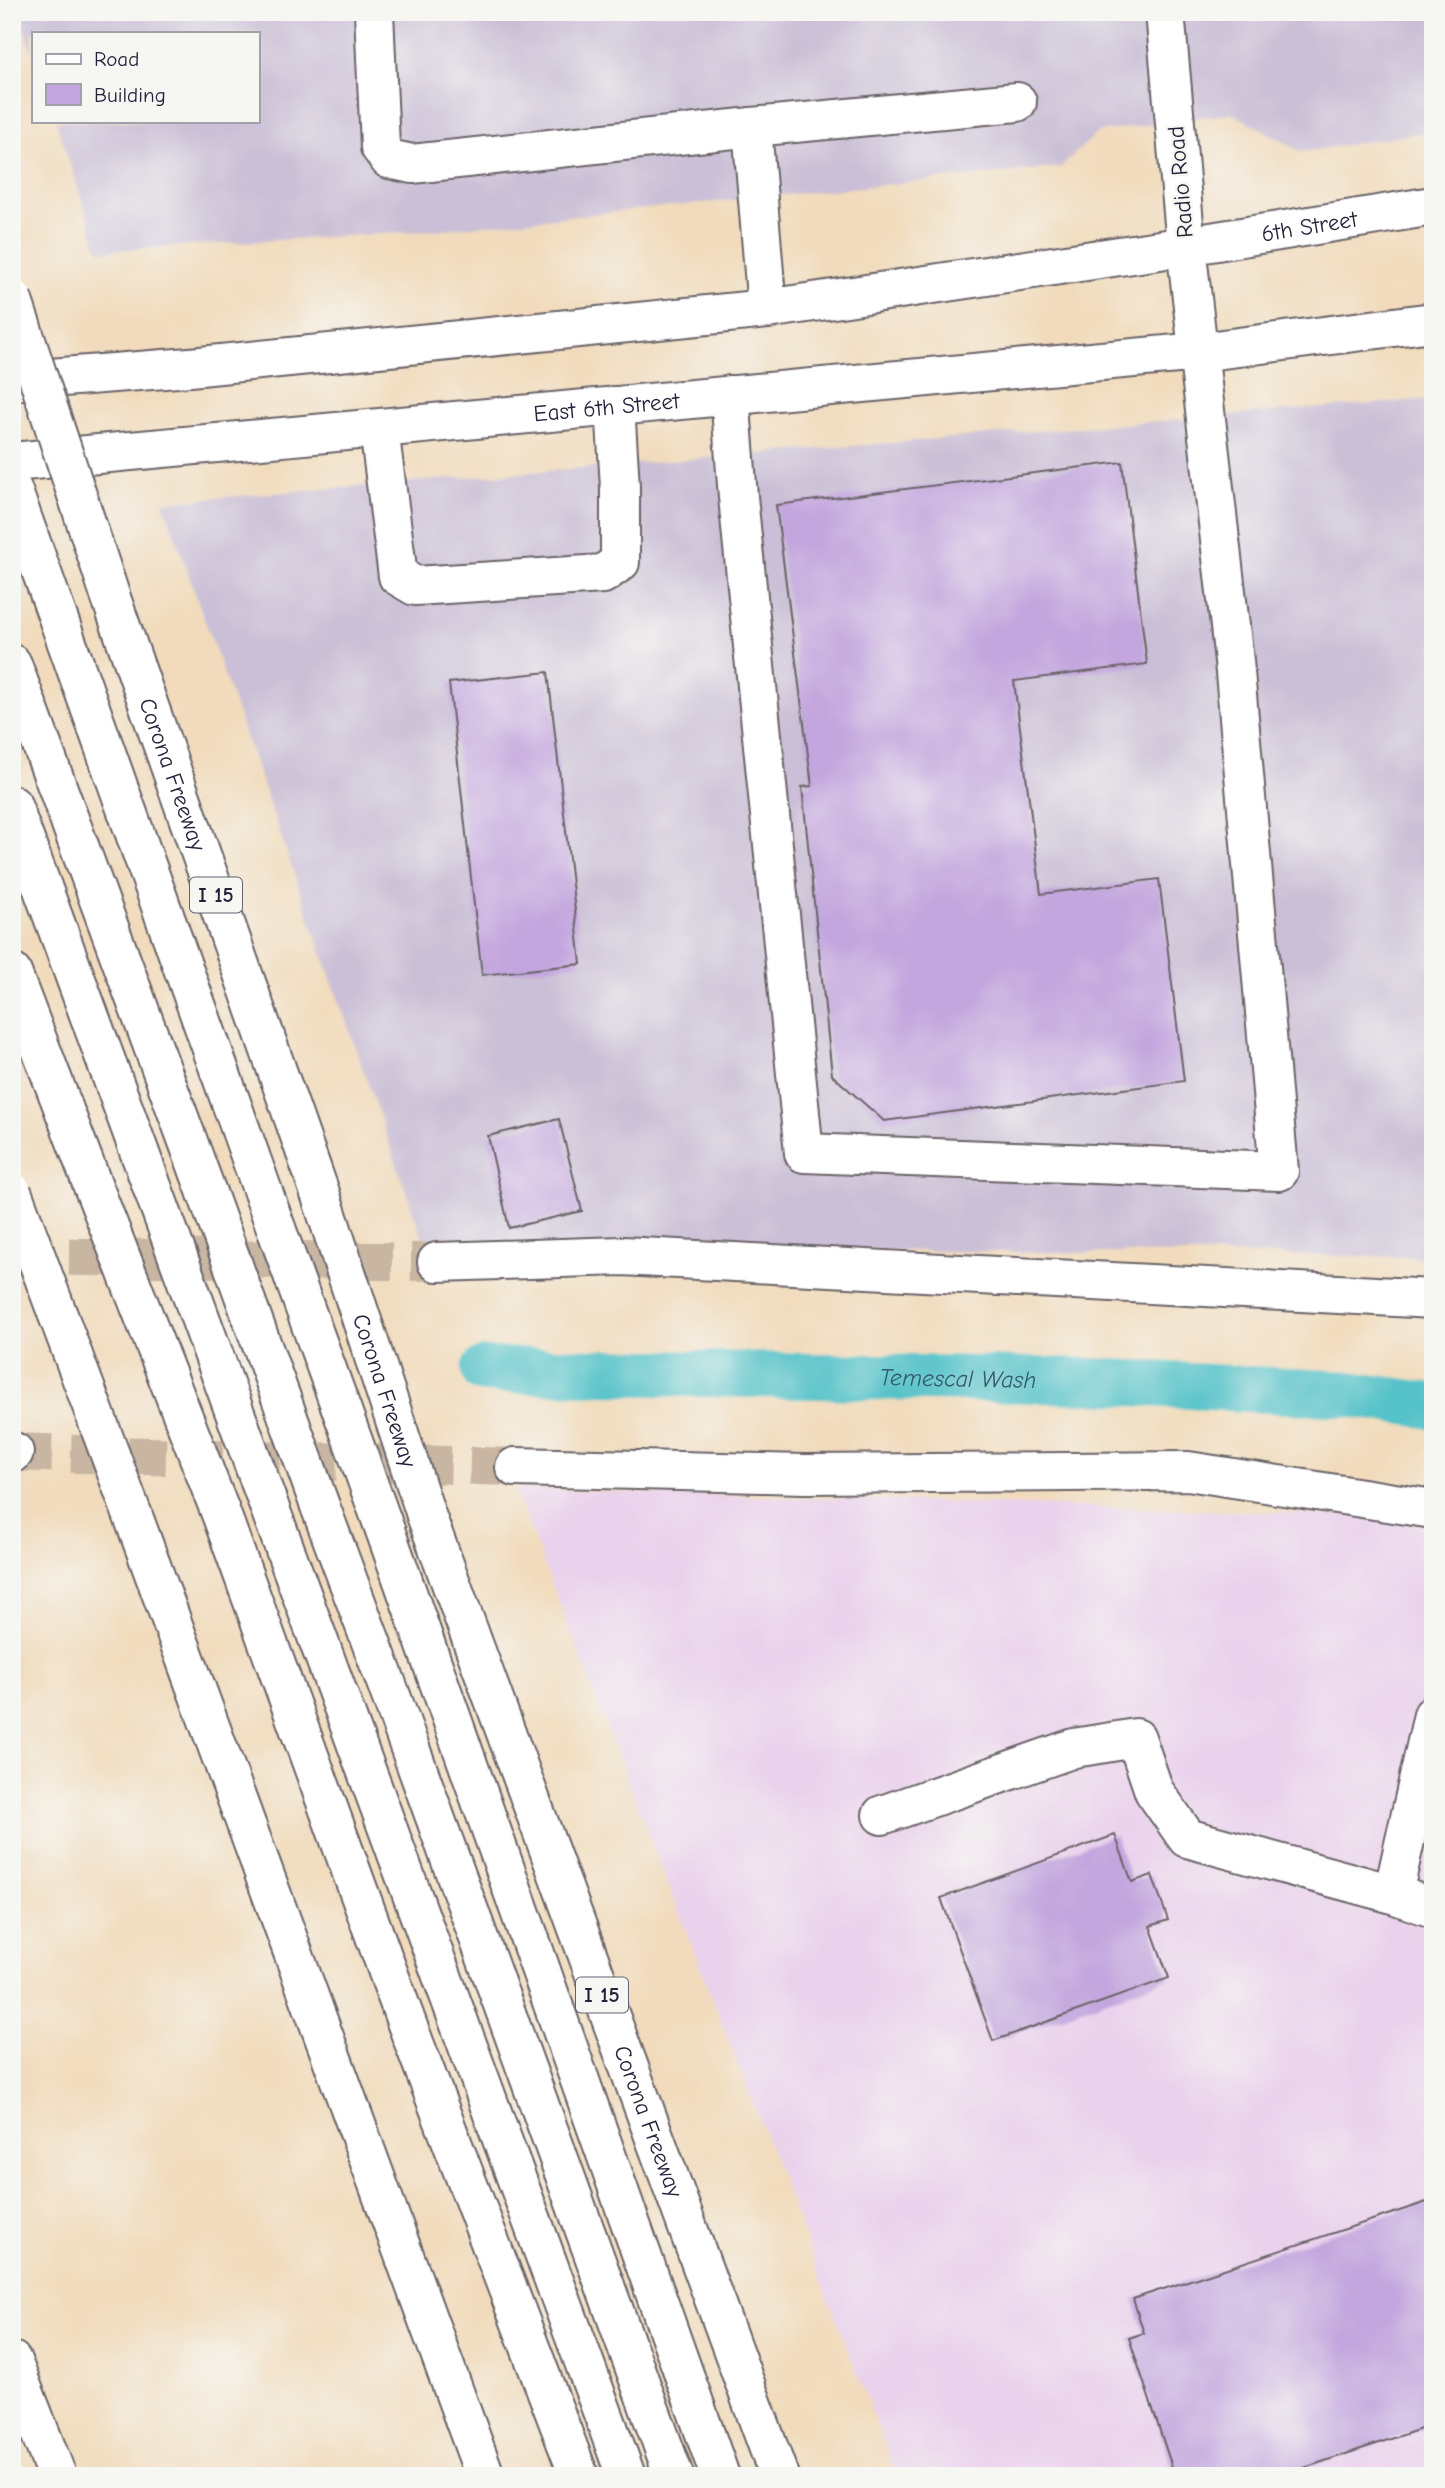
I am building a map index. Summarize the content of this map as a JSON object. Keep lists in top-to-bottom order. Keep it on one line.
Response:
{"streets":{"main road":["Radio Road","6th Street","East 6th Street","Corona Freeway","I 15"]},"crossings":[["Radio Road","6th Street"],["Radio Road","East 6th Street"]],"water":["Temescal Wash"],"legend":["Road","Building"]}
